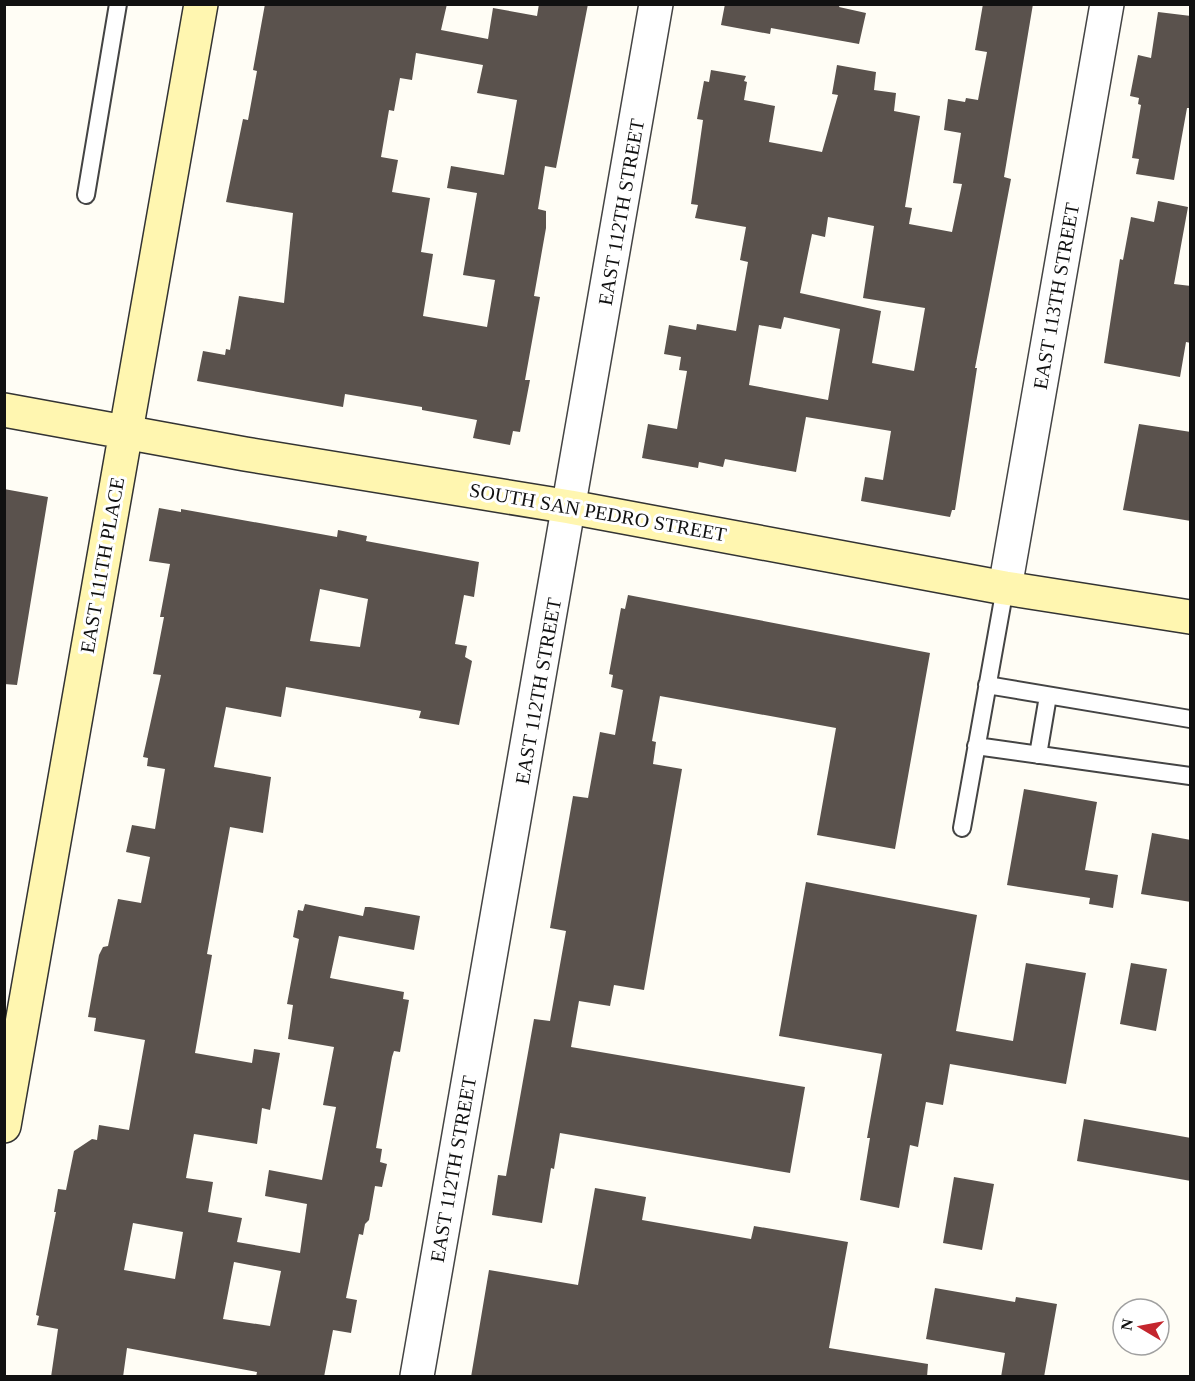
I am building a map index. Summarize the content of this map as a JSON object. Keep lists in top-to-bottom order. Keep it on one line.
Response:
{"streets":{"street":["EAST 112TH STREET","EAST 113TH STREET","SOUTH SAN PEDRO STREET","EAST 111TH PLACE"]},"crossings":[["EAST 112TH STREET","SOUTH SAN PEDRO STREET"],["EAST 113TH STREET","SOUTH SAN PEDRO STREET"],["SOUTH SAN PEDRO STREET","EAST 111TH PLACE"]],"north":"left"}
